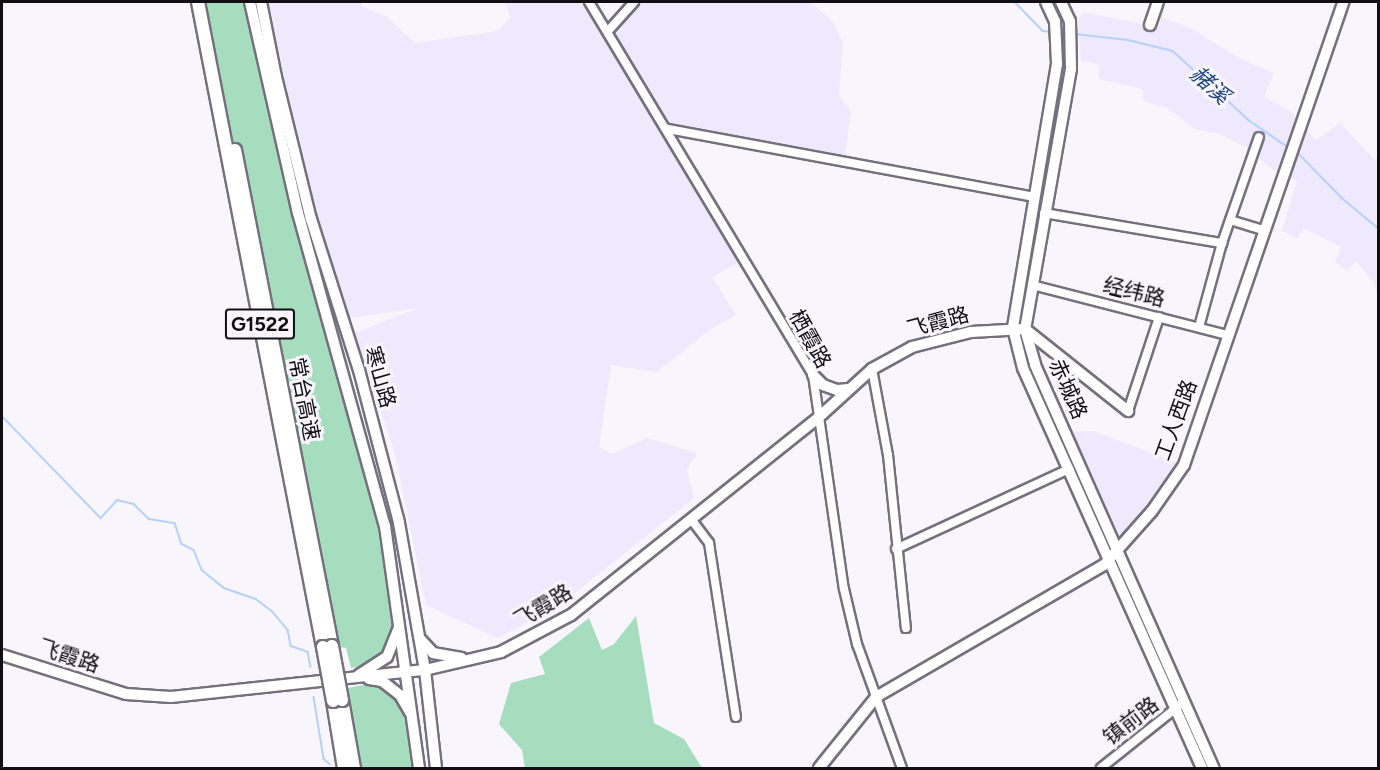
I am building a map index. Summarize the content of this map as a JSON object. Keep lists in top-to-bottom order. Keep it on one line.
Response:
{"streets":{"highway":["G1522","常台高速"],"main road":["飞霞路","寒山路","赤城路","工人西路"],"street":["经纬路","栖霞路","镇前路"]},"crossings":[["经纬路","赤城路"],["经纬路","工人西路"],["飞霞路","栖霞路"],["飞霞路","寒山路"],["飞霞路","赤城路"],["栖霞路","工人西路"],["赤城路","工人西路"],["赤城路","镇前路"]],"water":["赭溪"]}
